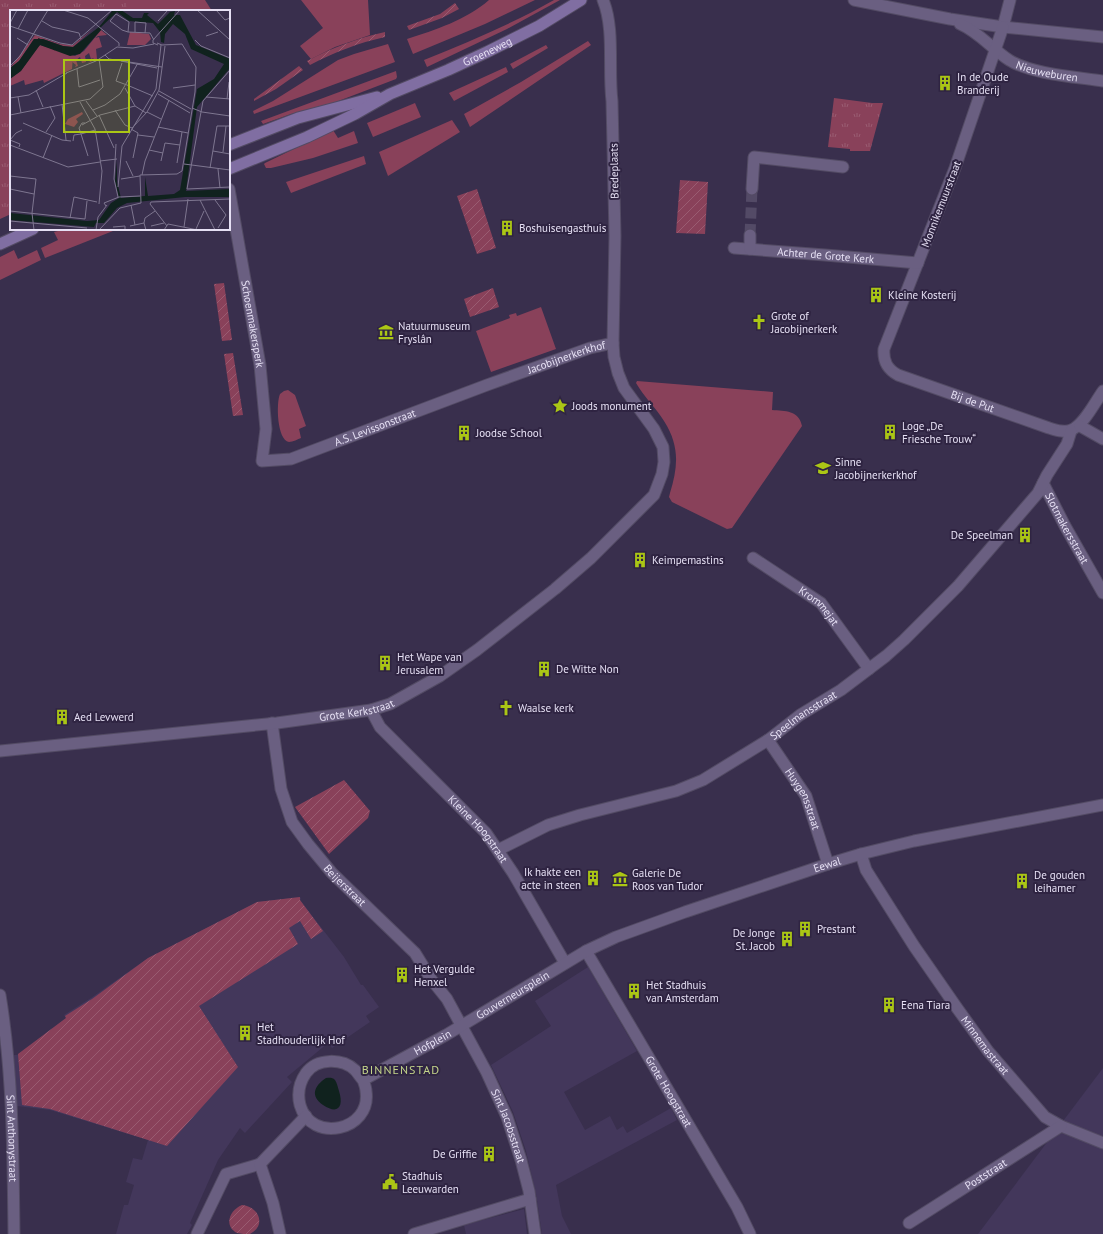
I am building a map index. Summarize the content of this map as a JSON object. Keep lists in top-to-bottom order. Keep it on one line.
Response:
{"streets":{"main road":["Groeneweg"],"street":["Nieuweburen","Bredeplaats","Monnikemuurstraat","Achter de Grote Kerk","Schoenmakersperk","Jacobijnerkerkhof","Bij de Put","A.S. Levissonstraat","Slotmakersstraat","Krommejat","Grote Kerkstraat","Speelmansstraat","Huygensstraat","Kleine Hoogstraat","Eewal","Beijerstraat","Gouverneursplein","Hofplein","Minnemastraat","Grote Hoogstraat","Sint Jacobsstraat","Sint Anthonystraat","Poststraat"]},"crossings":[["Nieuweburen","Monnikemuurstraat"],["Bredeplaats","Jacobijnerkerkhof"],["Monnikemuurstraat","Achter de Grote Kerk"],["Monnikemuurstraat","Bij de Put"],["Schoenmakersperk","A.S. Levissonstraat"],["Jacobijnerkerkhof","A.S. Levissonstraat"],["Jacobijnerkerkhof","Grote Kerkstraat"],["Slotmakersstraat","Speelmansstraat"],["Krommejat","Speelmansstraat"],["Grote Kerkstraat","Kleine Hoogstraat"],["Grote Kerkstraat","Beijerstraat"],["Speelmansstraat","Huygensstraat"],["Speelmansstraat","Kleine Hoogstraat"],["Huygensstraat","Eewal"],["Kleine Hoogstraat","Eewal"],["Kleine Hoogstraat","Gouverneursplein"],["Eewal","Gouverneursplein"],["Eewal","Minnemastraat"],["Eewal","Grote Hoogstraat"],["Beijerstraat","Gouverneursplein"],["Beijerstraat","Hofplein"],["Beijerstraat","Sint Jacobsstraat"],["Gouverneursplein","Hofplein"],["Gouverneursplein","Sint Jacobsstraat"],["Hofplein","Sint Jacobsstraat"],["Minnemastraat","Poststraat"]],"districts":["BINNENSTAD"],"places":{"building":["In de Oude Branderij","Boshuisengasthuis","Kleine Kosterij","Loge „De Friesche Trouw“","Joodse School","De Speelman","Keimpemastins","Het Wape van Jerusalem","De Witte Non","Aed Levwerd","Ik hakte een acte in steen","De gouden leihamer","Prestant","De Jonge St. Jacob","Het Vergulde Henxel","Het Stadhuis van Amsterdam","Eena Tiara","Het Stadhouderlijk Hof","De Griffie"],"church":["Grote of Jacobijnerkerk","Waalse kerk"],"museum":["Natuurmuseum Fryslân","Galerie De Roos van Tudor"],"place":["Joods monument"],"school or university":["Sinne Jacobijnerkerkhof"],"public building":["Stadhuis Leeuwarden"]}}
